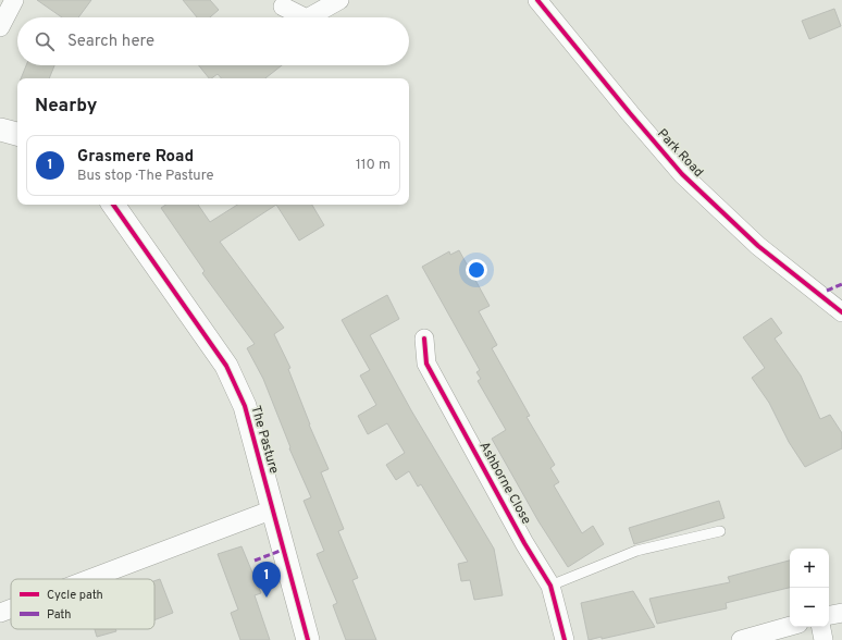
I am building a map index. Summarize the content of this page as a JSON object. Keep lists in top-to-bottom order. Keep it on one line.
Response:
{"streets":{"street":["Park Road","The Pasture","Ashborne Close"]},"legend":["Cycle path","Path"],"page":{"search":"Search here","heading":"Nearby","list":[{"mark":"1","name":"Grasmere Road","note":"Bus stop · The Pasture","value":"110 m"}],"map_buttons":["+","−"],"pins":"1"}}
